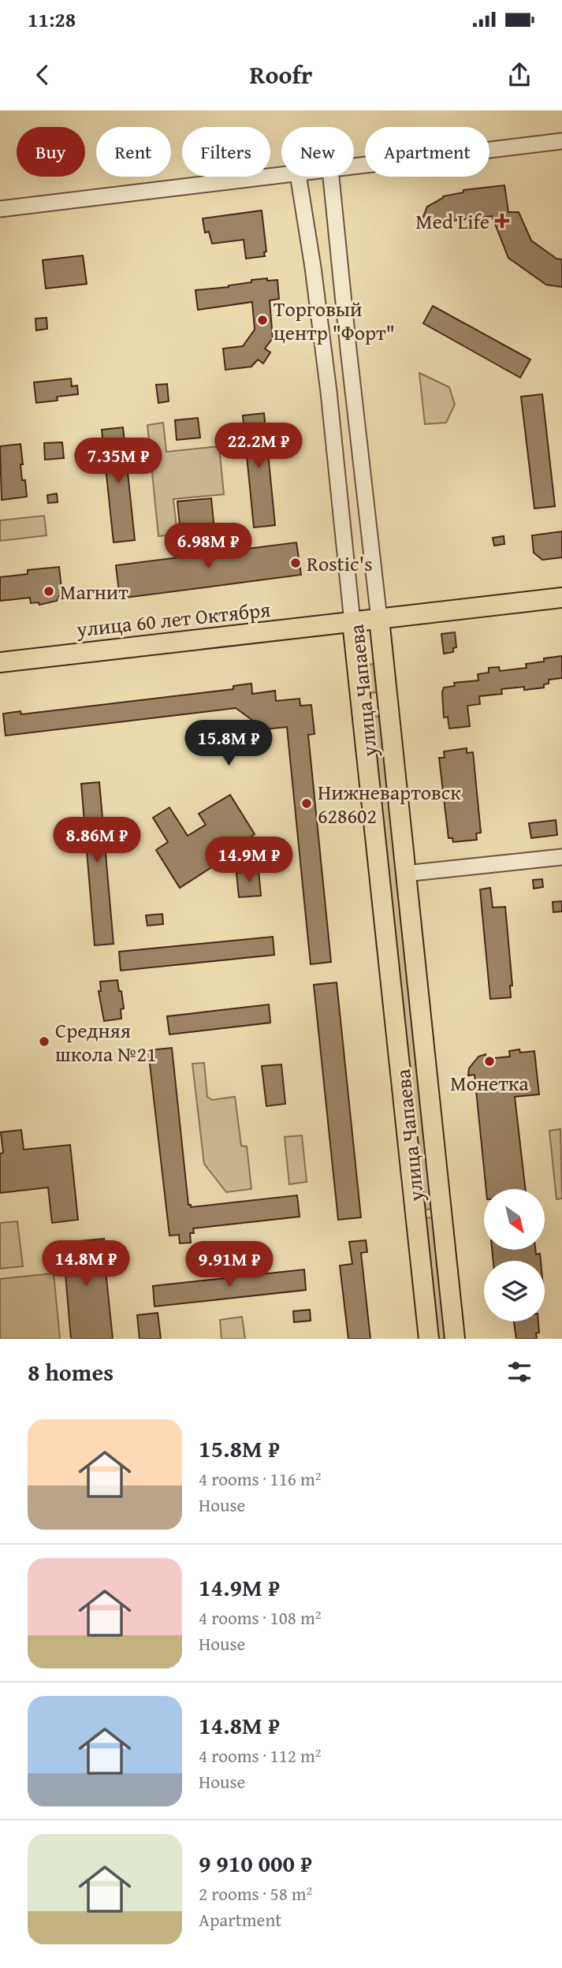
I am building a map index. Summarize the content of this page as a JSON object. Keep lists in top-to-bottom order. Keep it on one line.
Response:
{"streets":{"main road":["улица 60 лет Октября","улица Чапаева"]},"crossings":[["улица 60 лет Октября","улица Чапаева"]],"places":{"health":["Med Life"],"other":["Торговый центр \"Форт\"","Rostic's","Магнит","Нижневартовск 628602","Средняя школа №21","Монетка"]},"north":"bottom right","page":{"status":"11:28","header":"Roofr","chip":["Buy","Rent","Filters","New","Apartment"],"price":["22.2M ₽","7.35M ₽","6.98M ₽","15.8M ₽","8.86M ₽","14.9M ₽","14.8M ₽","9.91M ₽"],"heading":"8 homes","list":[{"name":"15.8M ₽","note":"4 rooms · 116 m² · House"},{"name":"14.9M ₽","note":"4 rooms · 108 m² · House"},{"name":"14.8M ₽","note":"4 rooms · 112 m² · House"},{"name":"9 910 000 ₽","note":"2 rooms · 58 m² · Apartment"}]}}
